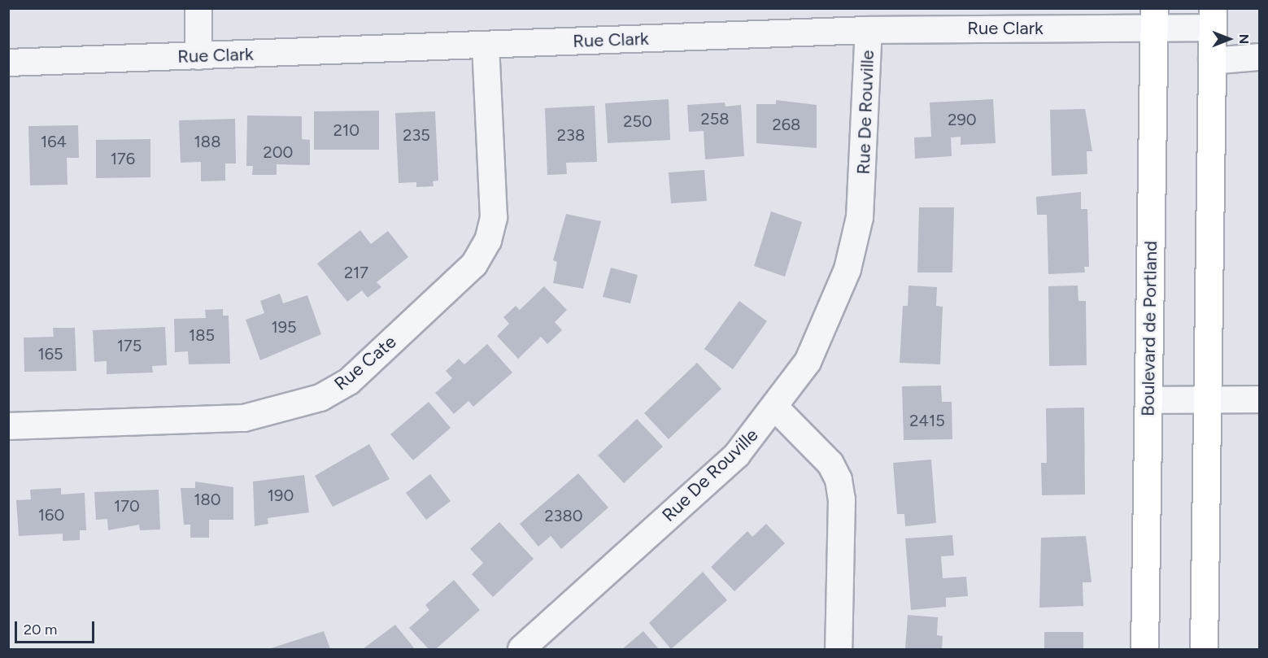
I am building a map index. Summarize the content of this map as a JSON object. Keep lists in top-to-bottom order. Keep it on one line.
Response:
{"streets":{"main road":["Boulevard de Portland"],"street":["Rue Clark","Rue De Rouville","Rue Cate"]},"crossings":[["Rue Clark","Rue De Rouville"],["Rue Clark","Boulevard de Portland"],["Rue Clark","Rue Cate"]],"house_numbers":["258","290","250","268","210","235","238","164","188","200","176","217","195","185","175","165","2415","190","180","170","160","2380"],"scale_bar":"20 m","north":"right"}
